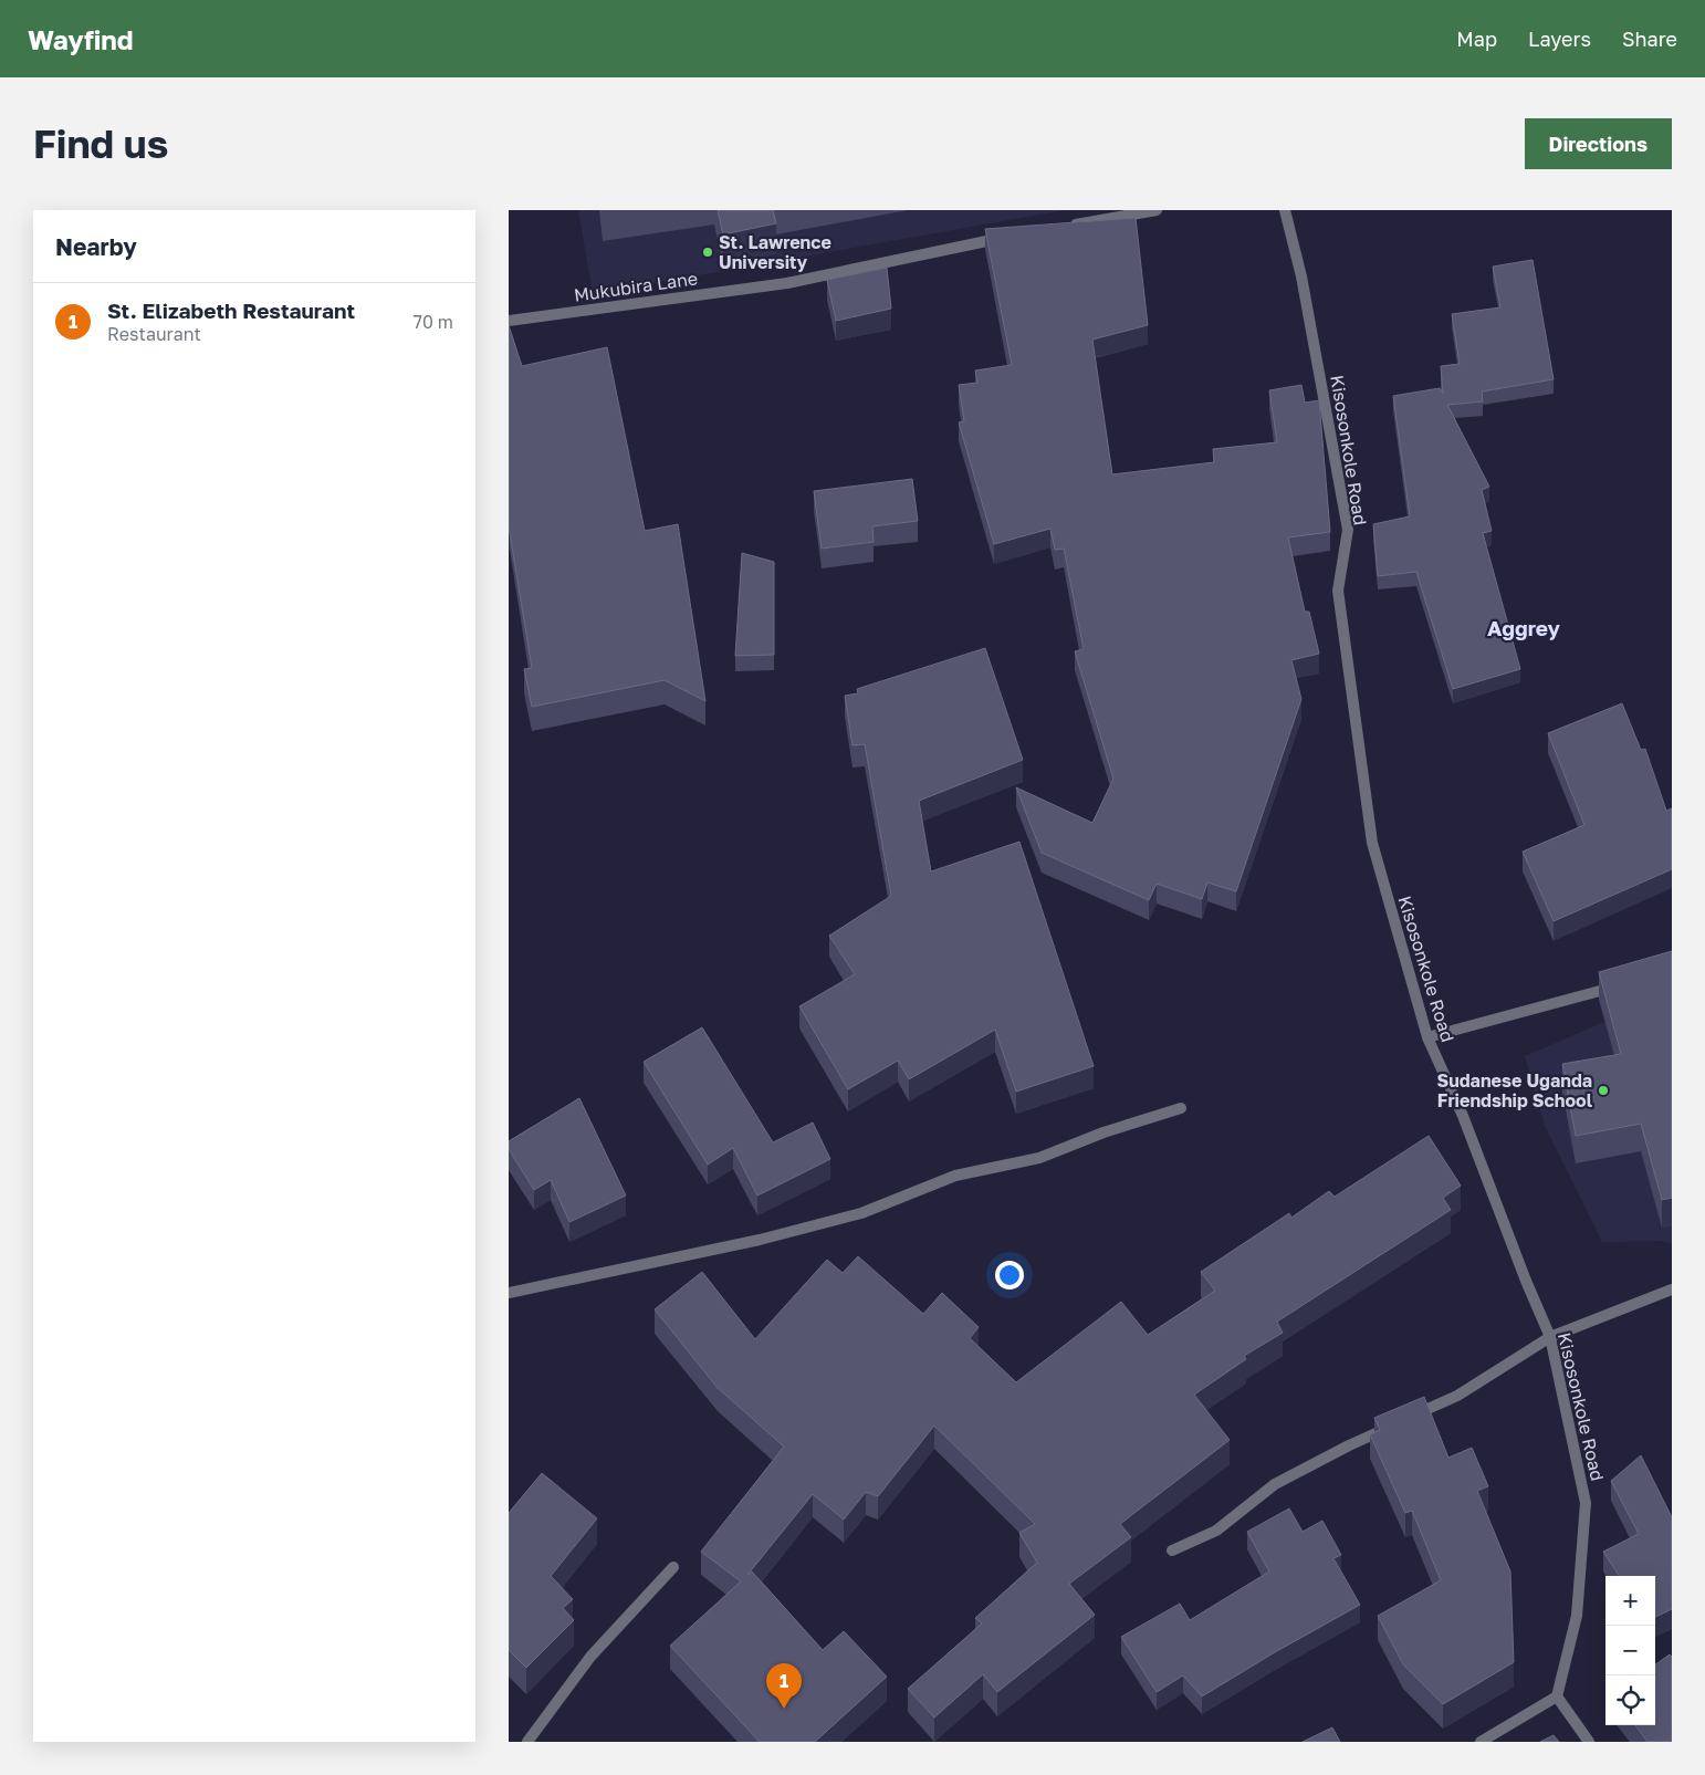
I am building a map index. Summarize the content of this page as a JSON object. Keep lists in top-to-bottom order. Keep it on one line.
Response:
{"streets":{"street":["Mukubira Lane","Kisosonkole Road"]},"districts":["Aggrey"],"places":["St. Lawrence University","Sudanese Uganda Friendship School"],"page":{"header":"Wayfind","nav":["Map","Layers","Share"],"buttons":"Directions","title":"Find us","heading":"Nearby","list":[{"mark":"1","name":"St. Elizabeth Restaurant","note":"Restaurant","value":"70 m"}],"map_buttons":["+","−"],"pins":"1"}}
